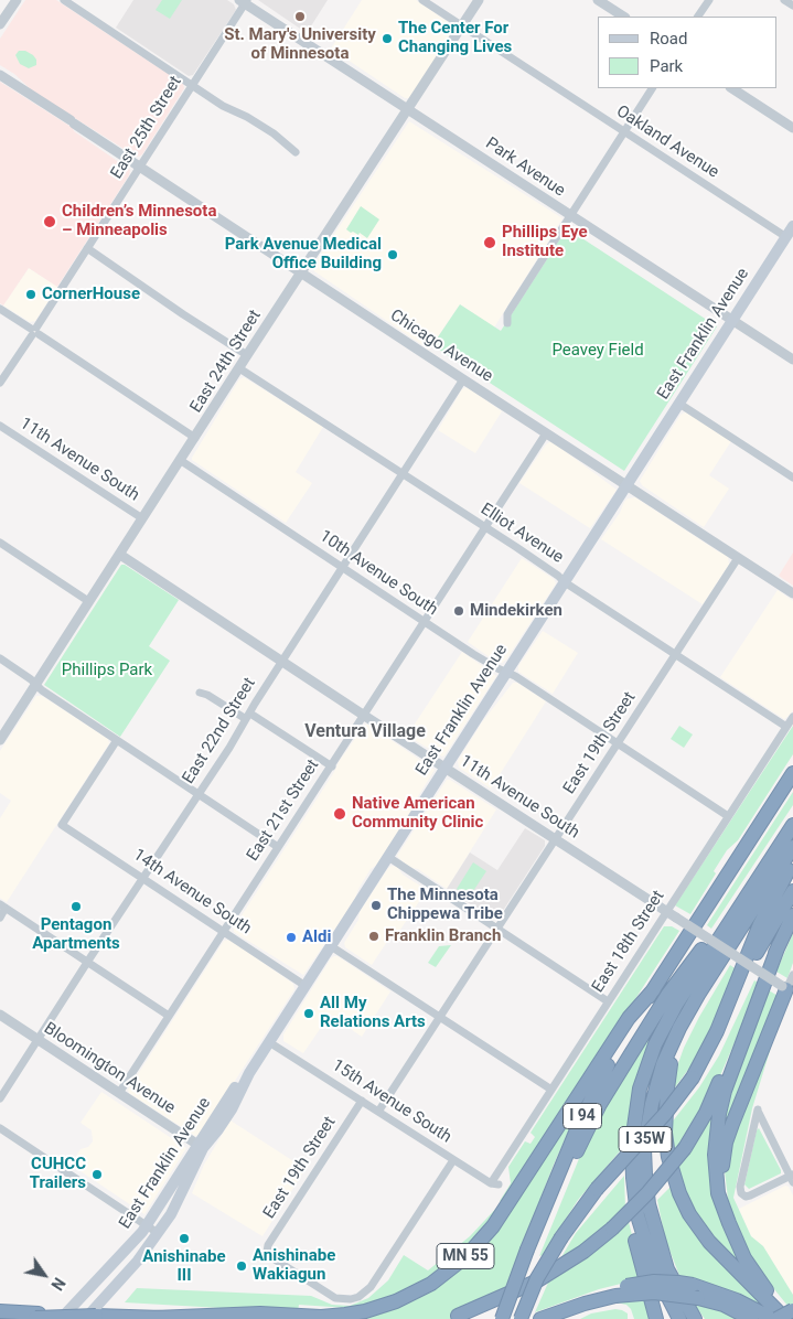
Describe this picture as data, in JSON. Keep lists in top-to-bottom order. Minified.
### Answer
{"streets":{"highway":["I 94","I 35W","MN 55"],"main road":["East Franklin Avenue"],"street":["East 25th Street","Oakland Avenue","Park Avenue","Chicago Avenue","East 24th Street","11th Avenue South","Elliot Avenue","10th Avenue South","East 22nd Street","East 19th Street","East 21st Street","14th Avenue South","East 18th Street","Bloomington Avenue","15th Avenue South"]},"crossings":[["East 25th Street","Park Avenue"],["East 25th Street","Chicago Avenue"],["Oakland Avenue","East Franklin Avenue"],["Oakland Avenue","East 24th Street"],["Park Avenue","East Franklin Avenue"],["Park Avenue","East 24th Street"],["East Franklin Avenue","Chicago Avenue"],["East Franklin Avenue","11th Avenue South"],["East Franklin Avenue","Elliot Avenue"],["East Franklin Avenue","10th Avenue South"],["East Franklin Avenue","14th Avenue South"],["East Franklin Avenue","Bloomington Avenue"],["East Franklin Avenue","15th Avenue South"],["East Franklin Avenue","MN 55"],["Chicago Avenue","East 24th Street"],["Chicago Avenue","East 22nd Street"],["Chicago Avenue","East 19th Street"],["Chicago Avenue","East 21st Street"],["East 24th Street","11th Avenue South"],["East 24th Street","Elliot Avenue"],["East 24th Street","10th Avenue South"],["11th Avenue South","East 22nd Street"],["11th Avenue South","East 19th Street"],["11th Avenue South","East 21st Street"],["11th Avenue South","East 18th Street"],["Elliot Avenue","East 22nd Street"],["Elliot Avenue","East 19th Street"],["Elliot Avenue","East 21st Street"],["Elliot Avenue","East 18th Street"],["10th Avenue South","East 22nd Street"],["10th Avenue South","East 19th Street"],["10th Avenue South","East 21st Street"],["10th Avenue South","East 18th Street"],["East 22nd Street","14th Avenue South"],["East 22nd Street","Bloomington Avenue"],["East 19th Street","15th Avenue South"],["East 21st Street","14th Avenue South"],["East 21st Street","Bloomington Avenue"],["East 18th Street","15th Avenue South"],["I 94","MN 55"]],"districts":["Ventura Village"],"parks":["Peavey Field","Phillips Park"],"places":["St. Mary's University of Minnesota","The Center For Changing Lives","Children’s Minnesota – Minneapolis","Phillips Eye Institute","Park Avenue Medical Office Building","CornerHouse","Mindekirken","Native American Community Clinic","The Minnesota Chippewa Tribe","Pentagon Apartments","Franklin Branch","Aldi","All My Relations Arts","CUHCC Trailers","Anishinabe III","Anishinabe Wakiagun"],"legend":["Road","Park"],"north":"bottom right"}
